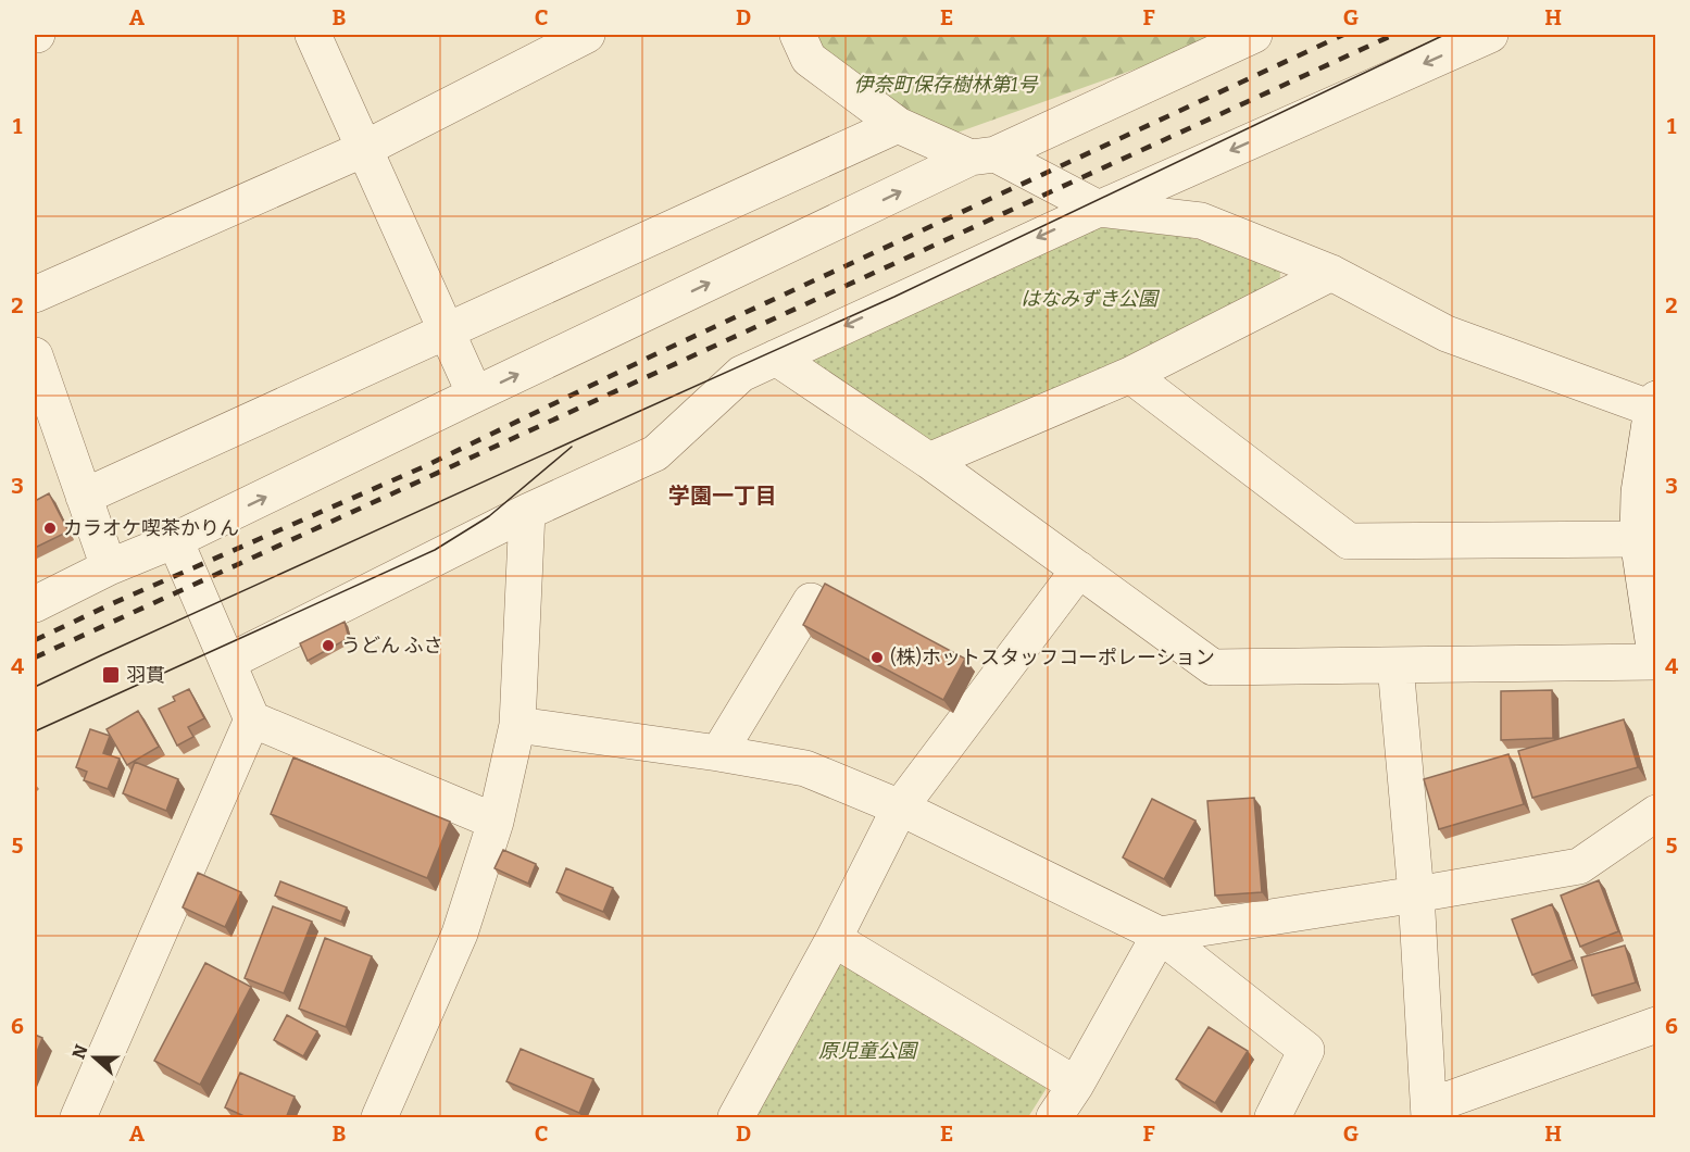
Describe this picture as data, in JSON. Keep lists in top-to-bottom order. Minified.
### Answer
{"districts":["学園一丁目"],"parks":["伊奈町保存樹林第1号","はなみずき公園","原児童公園"],"places":{"other":["カラオケ喫茶かりん","うどん ふさ","(株)ホットスタッフコーポレーション"],"transit":["羽貫"]},"north":"left","grid":{"columns":["A","B","C","D","E","F","G","H"],"rows":["1","2","3","4","5","6"]}}
